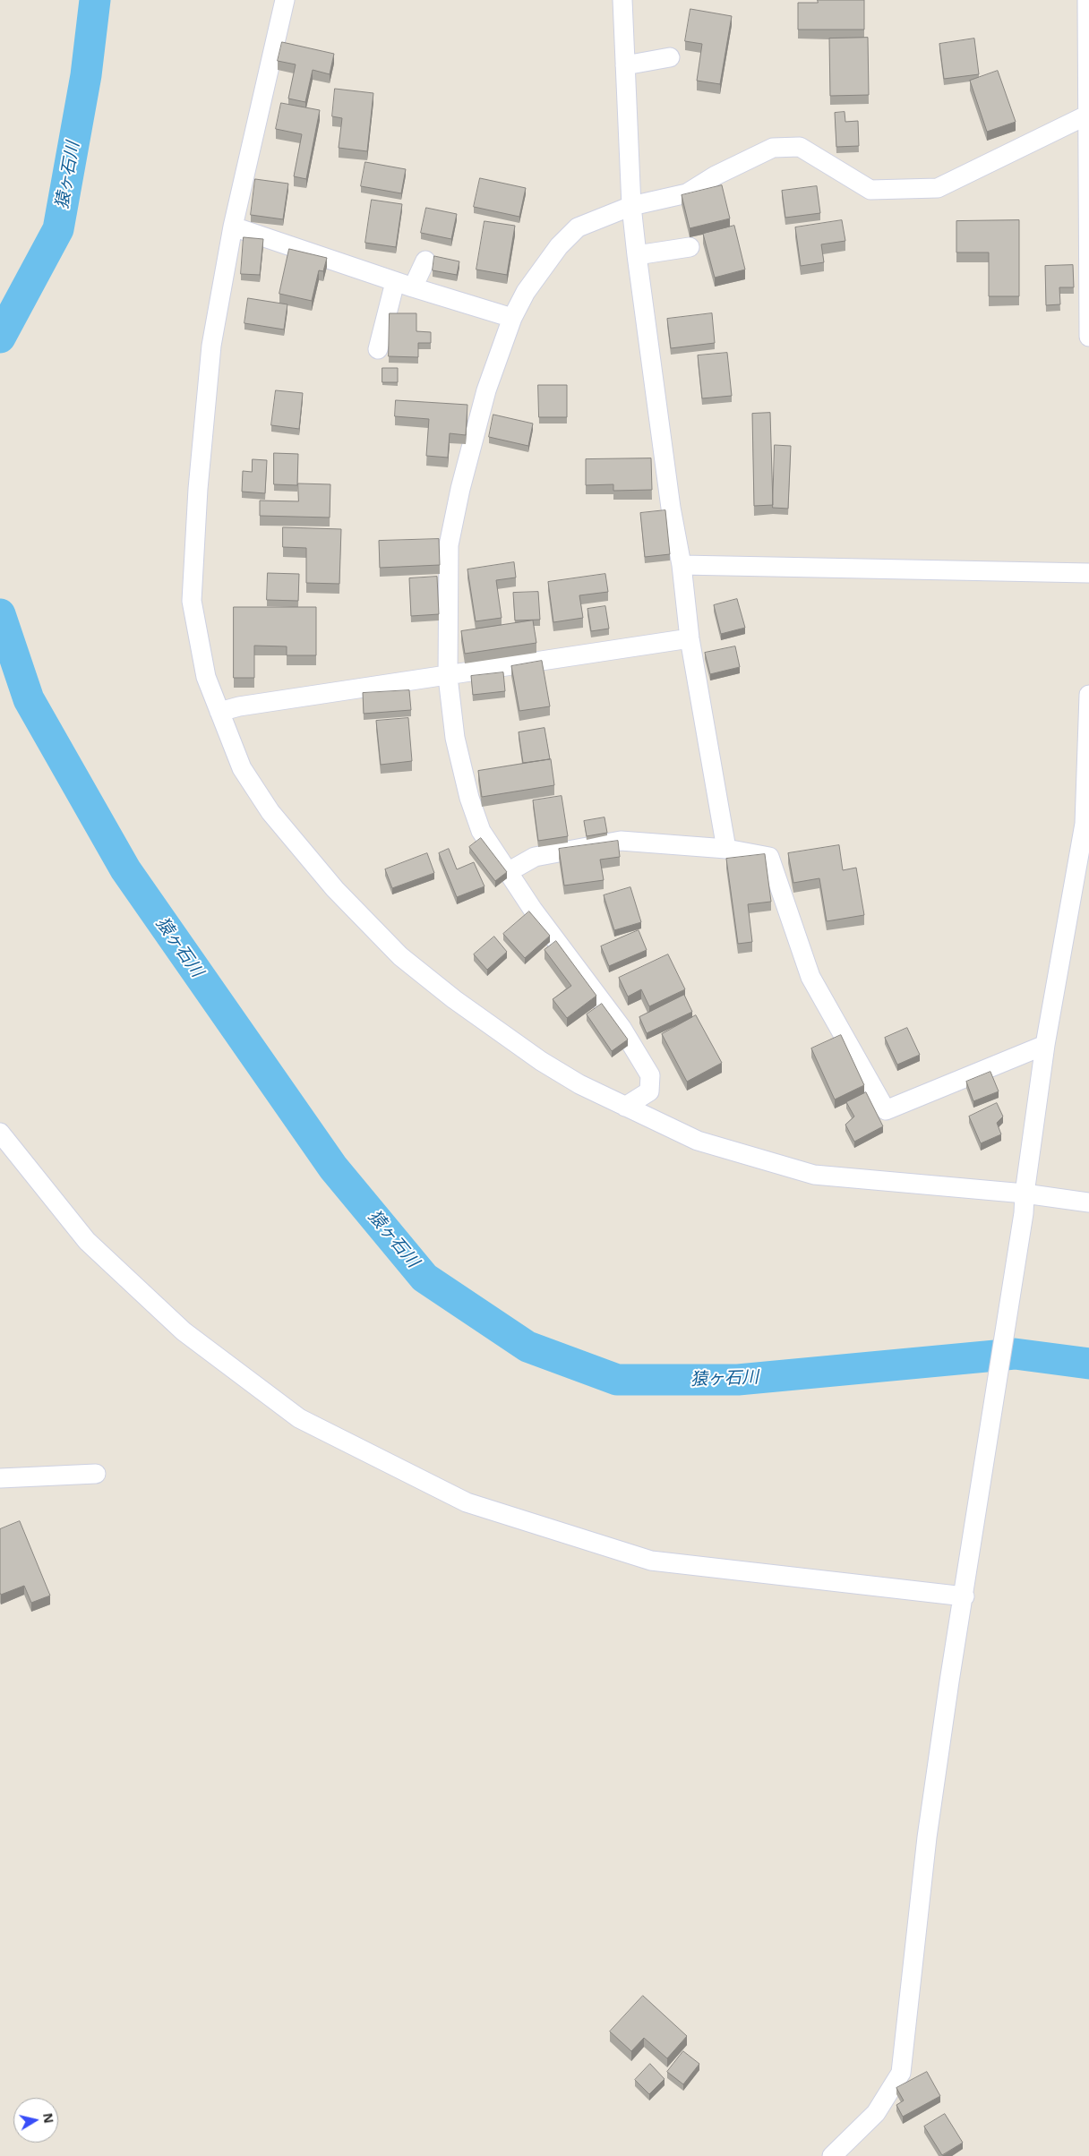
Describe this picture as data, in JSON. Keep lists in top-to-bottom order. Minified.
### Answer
{"water":["猿ヶ石川"],"north":"right"}
